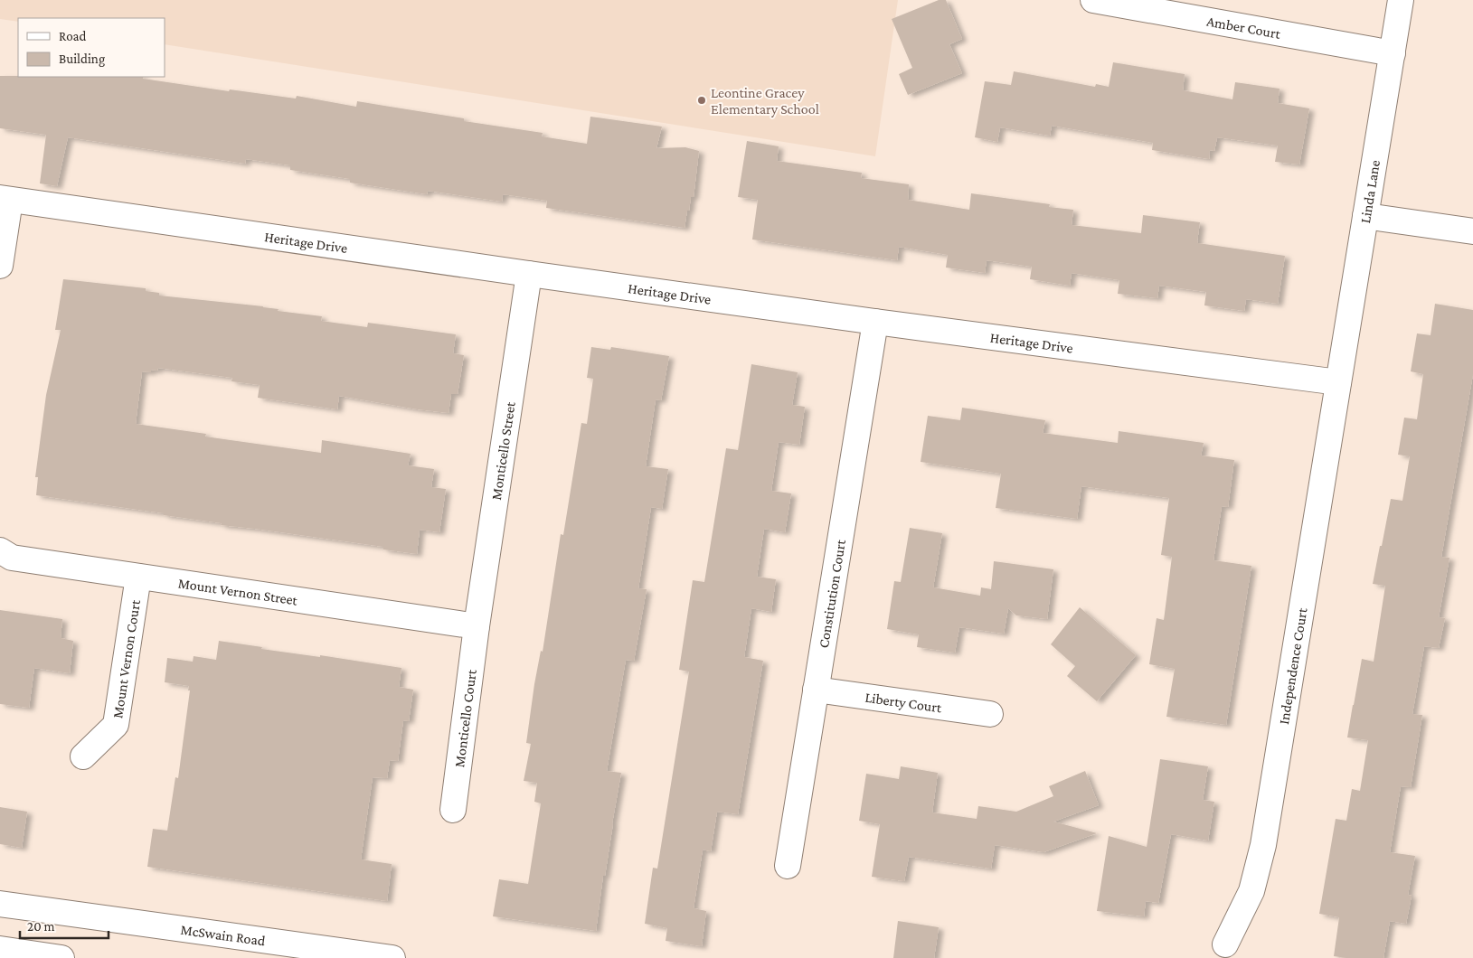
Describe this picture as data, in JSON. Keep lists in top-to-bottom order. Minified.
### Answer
{"streets":{"street":["Amber Court","Linda Lane","Heritage Drive","Monticello Street","Mount Vernon Street","Constitution Court","Mount Vernon Court","Independence Court","Liberty Court","Monticello Court","McSwain Road"]},"crossings":[["Amber Court","Linda Lane"],["Linda Lane","Heritage Drive"],["Linda Lane","Independence Court"],["Heritage Drive","Monticello Street"],["Heritage Drive","Constitution Court"],["Heritage Drive","Independence Court"],["Monticello Street","Mount Vernon Street"],["Monticello Street","Monticello Court"],["Mount Vernon Street","Mount Vernon Court"],["Mount Vernon Street","Monticello Court"],["Constitution Court","Liberty Court"]],"places":["Leontine Gracey Elementary School"],"legend":["Road","Building"],"scale_bar":"20 m"}
